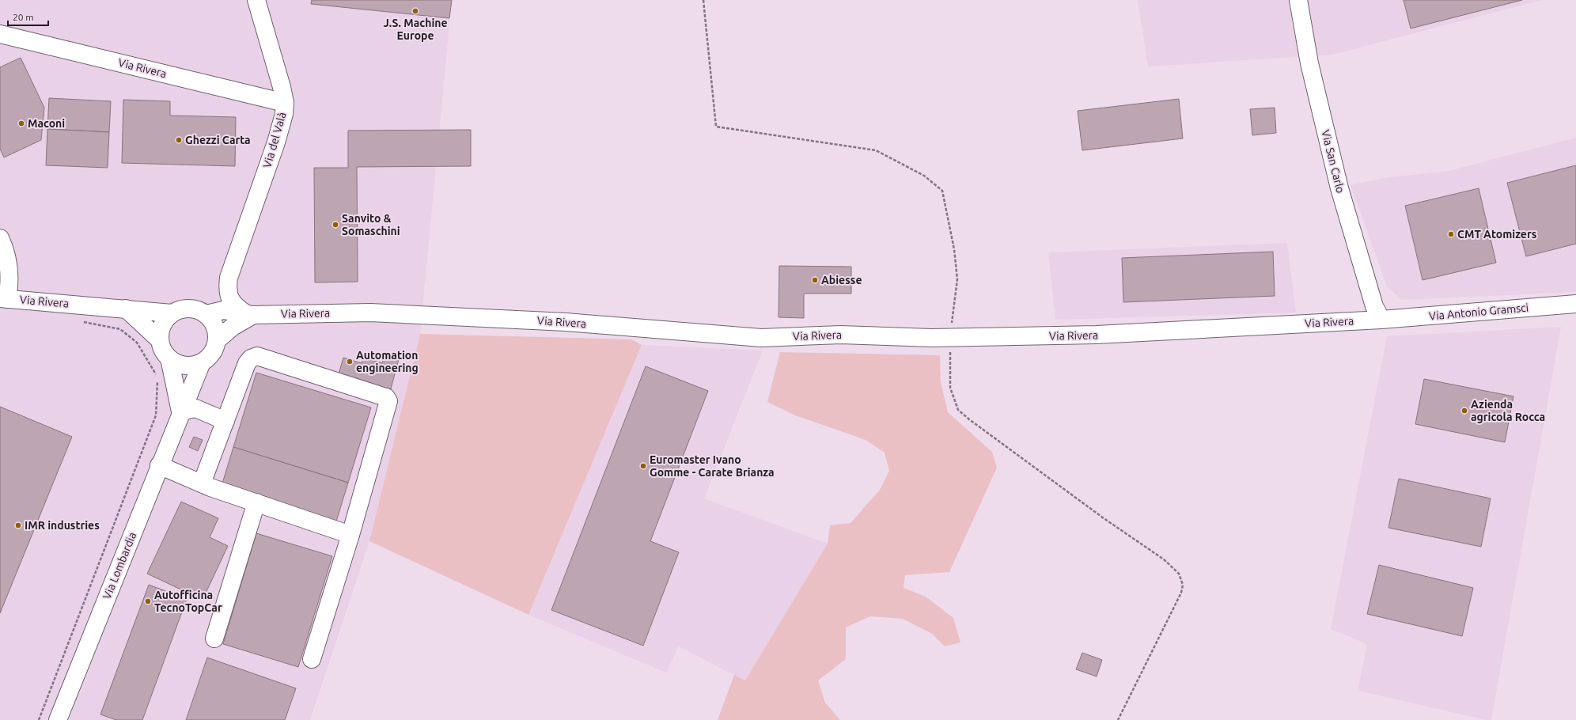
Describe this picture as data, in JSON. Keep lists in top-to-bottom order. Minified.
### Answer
{"streets":{"street":["Via Rivera","Via del Valà","Via San Carlo","Via Antonio Gramsci","Via Lombardia"]},"crossings":[["Via Rivera","Via del Valà"],["Via Rivera","Via San Carlo"],["Via Rivera","Via Antonio Gramsci"],["Via Rivera","Via Lombardia"],["Via del Valà","Via Lombardia"],["Via San Carlo","Via Antonio Gramsci"]],"places":["J.S. Machine Europe","Maconi","Ghezzi Carta","Sanvito & Somaschini","CMT Atomizers","Abiesse","Automation engineering","Azienda agricola Rocca","Euromaster Ivano Gomme - Carate Brianza","IMR industries","Autofficina TecnoTopCar"],"scale_bar":"20 m"}
